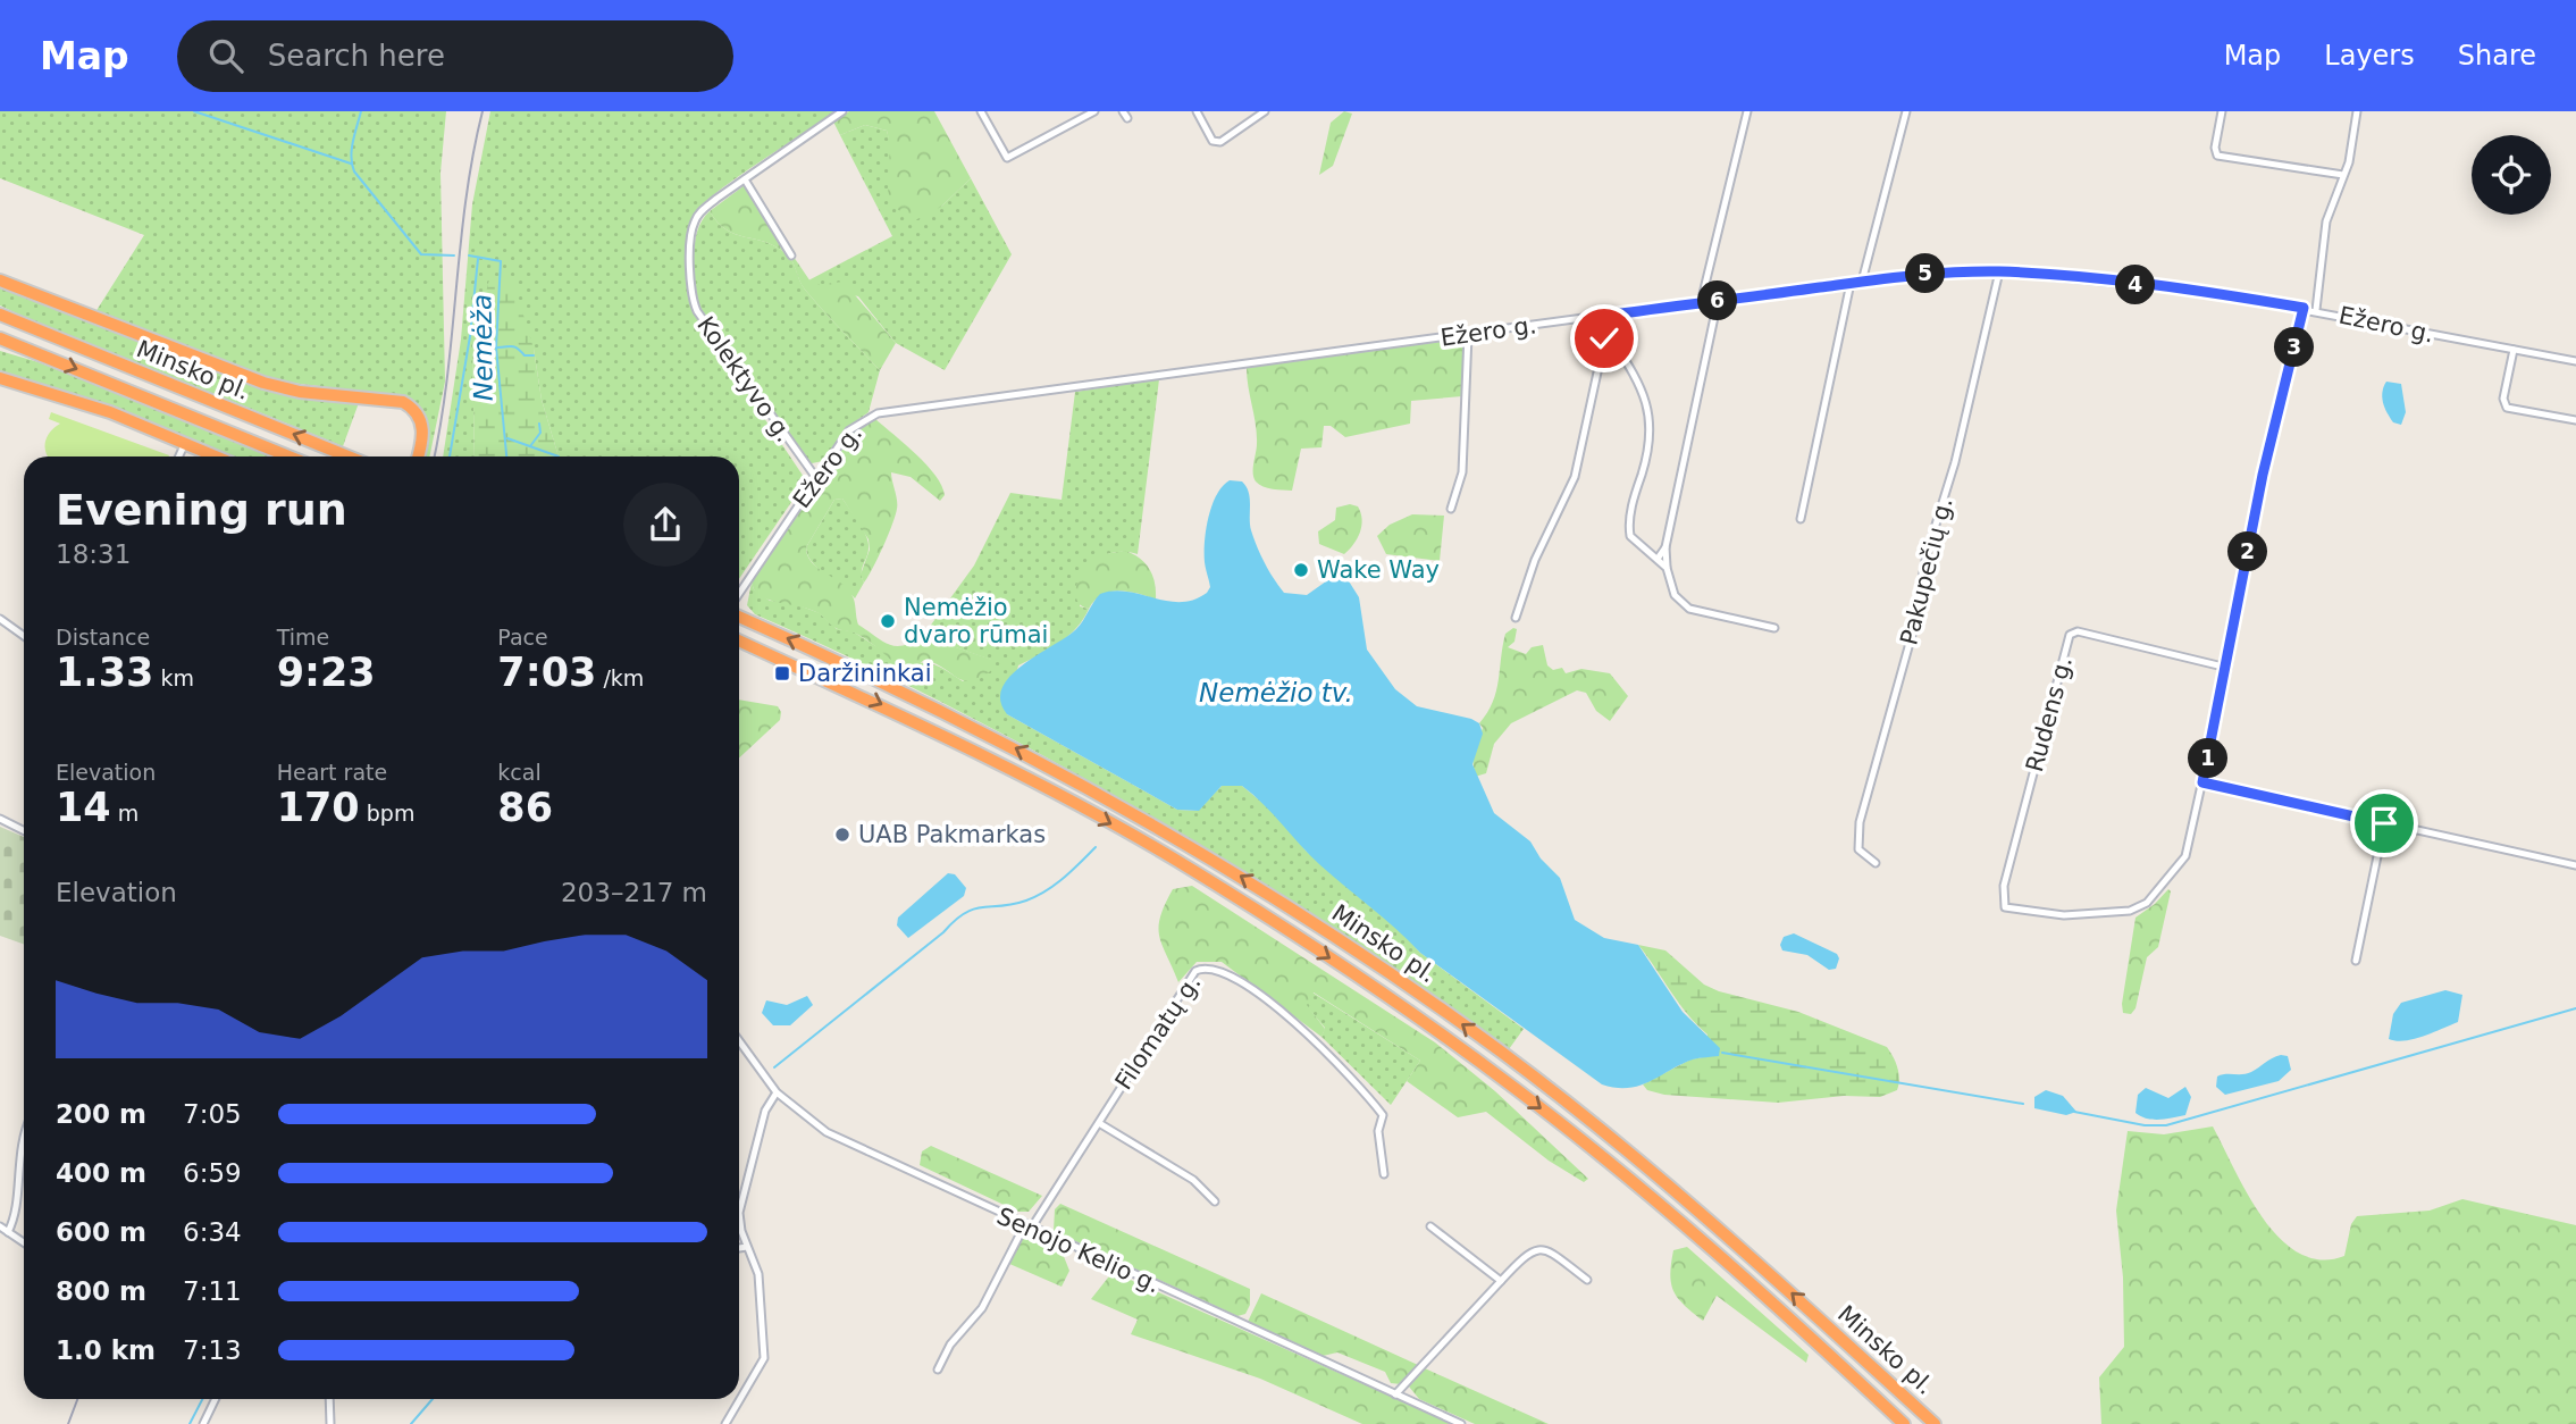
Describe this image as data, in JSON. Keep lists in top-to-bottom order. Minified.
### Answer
{"streets":{"highway":["Minsko pl."],"street":["Ežero g.","Kolektyvo g.","Pakupečių g.","Rudens g.","Filomatų g.","Senojo Kelio g."]},"crossings":[["Ežero g.","Kolektyvo g."],["Ežero g.","Pakupečių g."],["Filomatų g.","Senojo Kelio g."]],"water":["Nemėža","Nemėžio tv."],"places":{"other":["Wake Way","Nemėžio dvaro rūmai","UAB Pakmarkas"],"transit":["Daržininkai"]},"page":{"header":"Map","search":"Search here","nav":["Map","Layers","Share"],"pins":["5","4","6","3","2","1"],"heading":["Evening run","18:31"],"stats":[["Distance","1.33 km"],["Time","9:23"],["Pace","7:03 /km"],["Elevation","14 m"],["Heart rate","170 bpm"],["kcal","86"]],"chart":["Elevation","203–217 m"],"list":[{"name":"200 m","note":"7:05"},{"name":"400 m","note":"6:59"},{"name":"600 m","note":"6:34"},{"name":"800 m","note":"7:11"},{"name":"1.0 km","note":"7:13"}]}}
